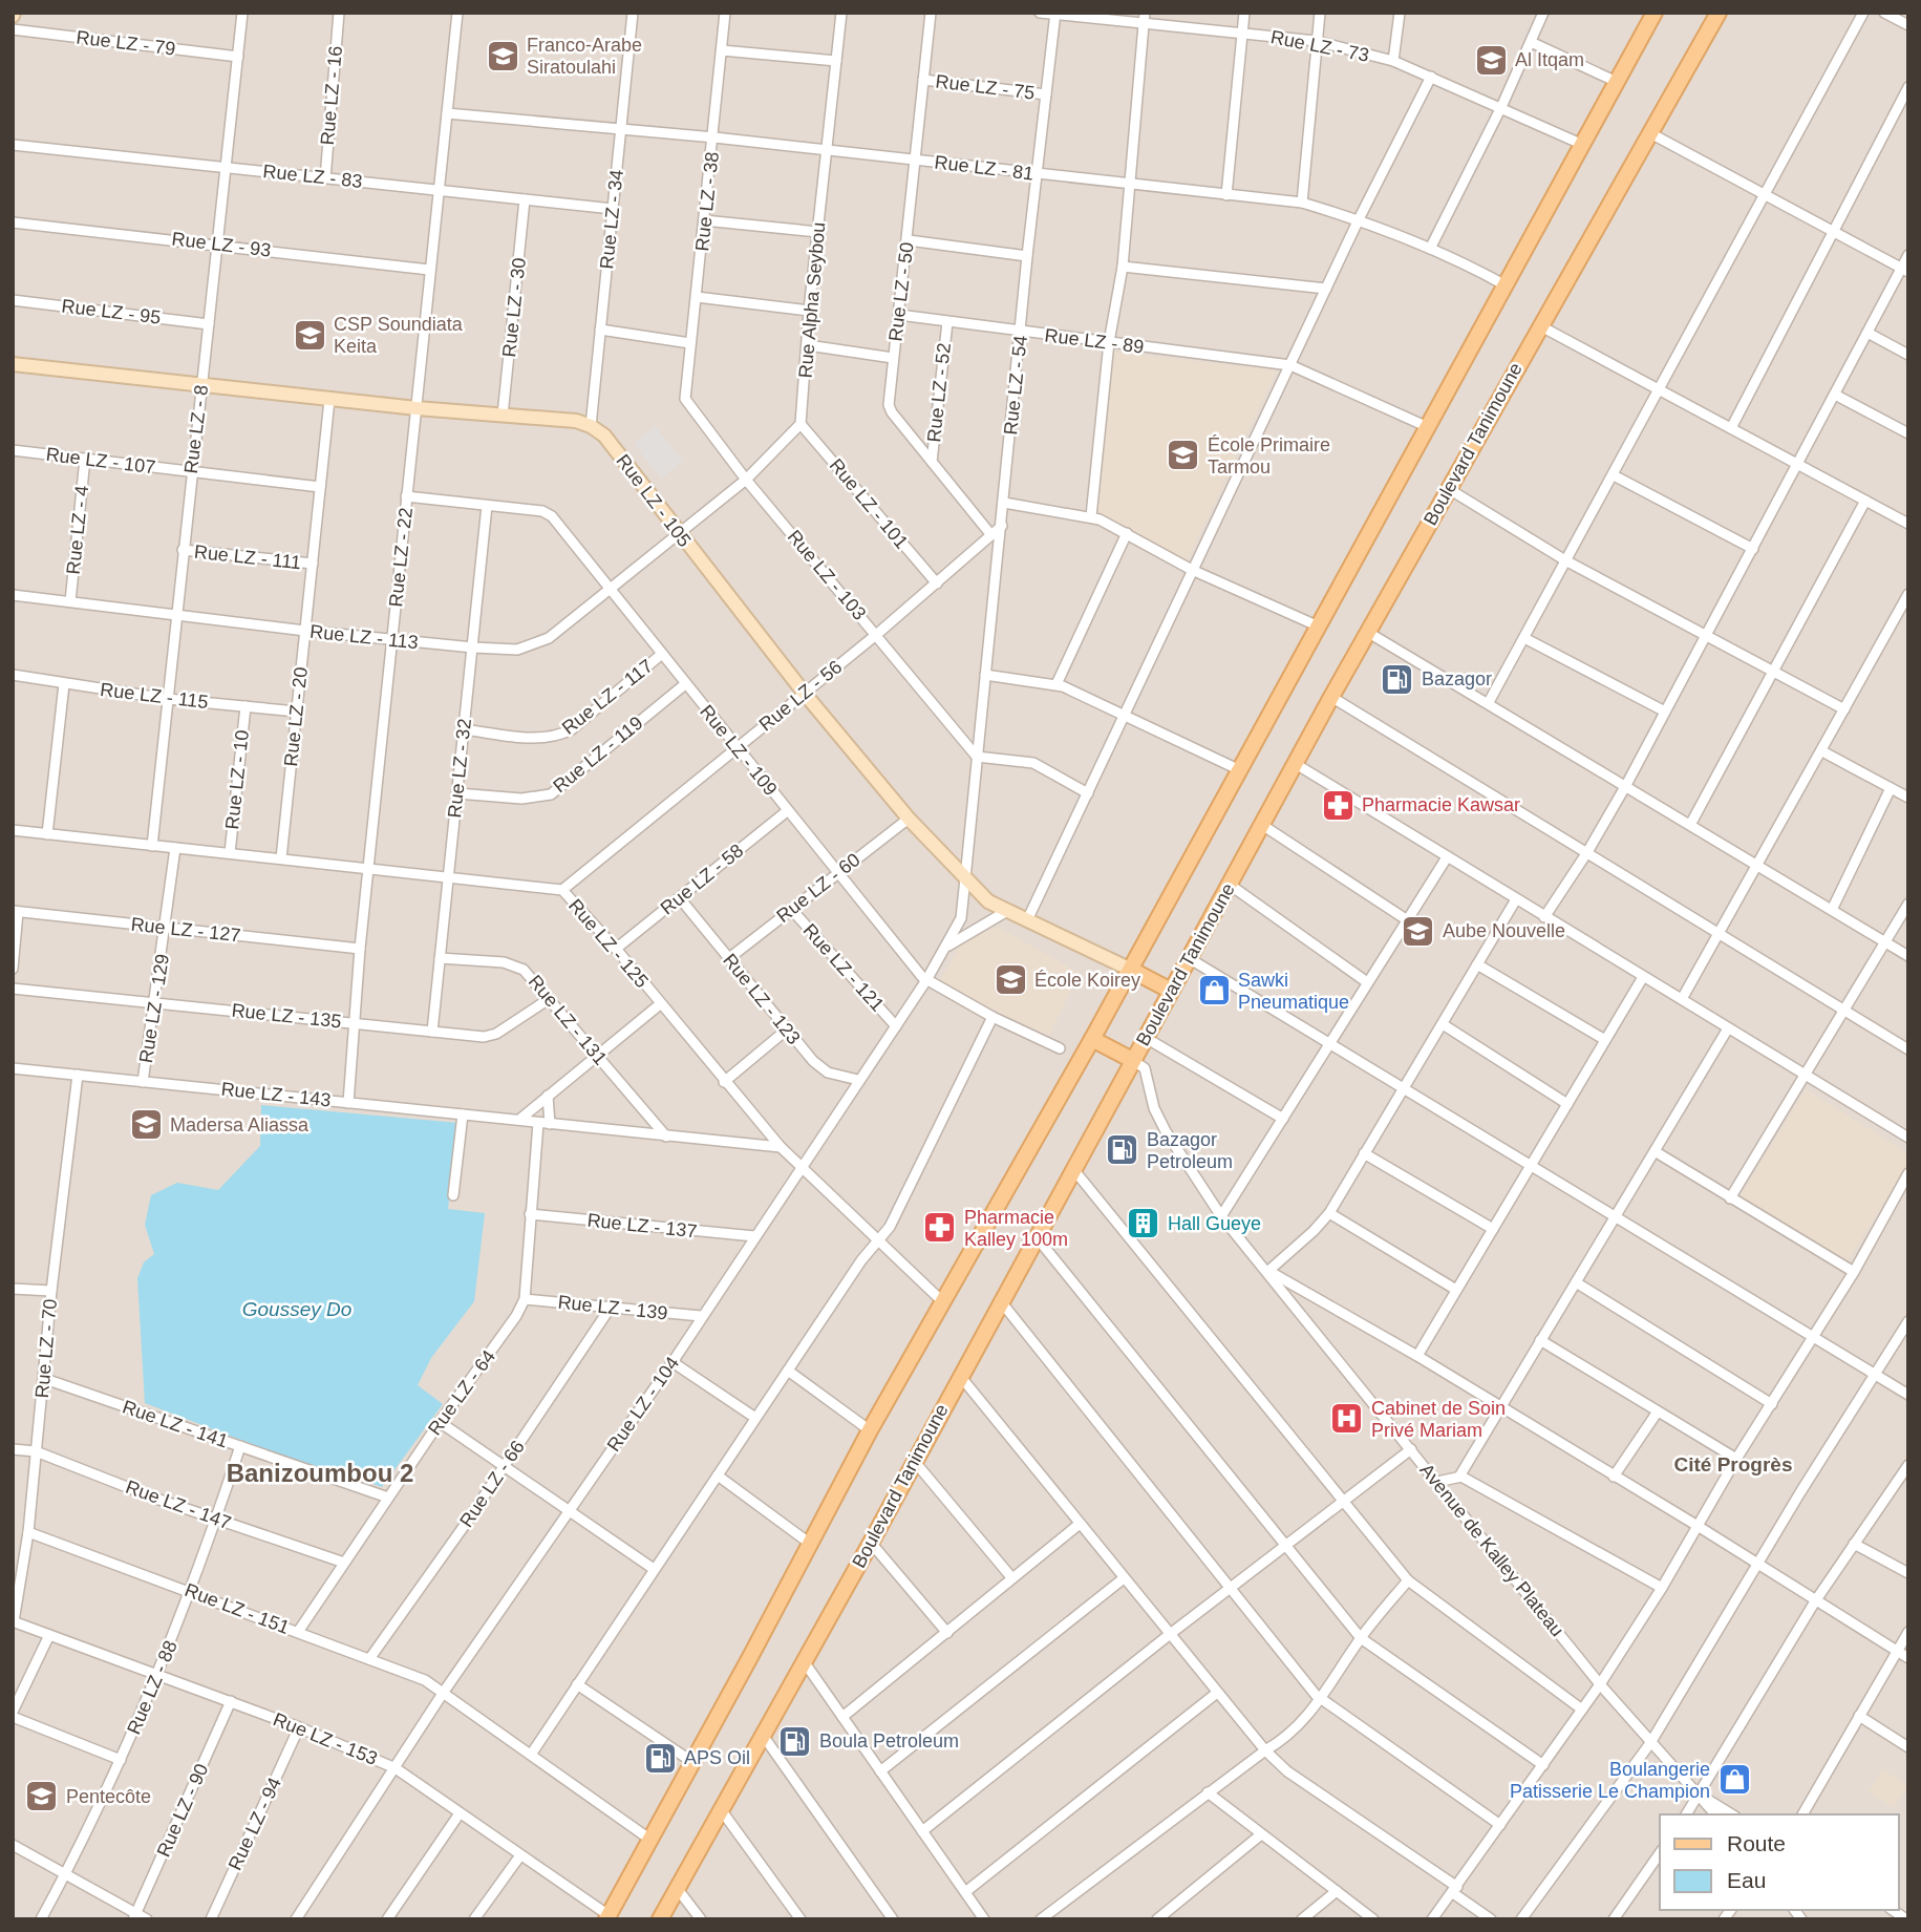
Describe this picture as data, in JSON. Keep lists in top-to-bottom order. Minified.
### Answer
{"streets":{"main road":["Boulevard Tanimoune","Rue LZ - 105"],"street":["Rue LZ - 79","Rue LZ - 73","Rue LZ - 75","Rue LZ - 16","Rue LZ - 81","Rue LZ - 83","Rue LZ - 38","Rue LZ - 34","Rue LZ - 93","Rue LZ - 50","Rue Alpha Seybou","Rue LZ - 30","Rue LZ - 95","Rue LZ - 89","Rue LZ - 54","Rue LZ - 52","Rue LZ - 8","Rue LZ - 107","Rue LZ - 101","Rue LZ - 4","Rue LZ - 111","Rue LZ - 22","Rue LZ - 103","Rue LZ - 113","Rue LZ - 115","Rue LZ - 56","Rue LZ - 117","Rue LZ - 20","Rue LZ - 109","Rue LZ - 119","Rue LZ - 32","Rue LZ - 10","Rue LZ - 58","Rue LZ - 60","Rue LZ - 127","Rue LZ - 125","Rue LZ - 121","Rue LZ - 123","Rue LZ - 129","Rue LZ - 135","Rue LZ - 131","Rue LZ - 143","Rue LZ - 137","Rue LZ - 139","Rue LZ - 70","Rue LZ - 64","Rue LZ - 104","Rue LZ - 141","Rue LZ - 66","Rue LZ - 147","Avenue de Kalley Plateau","Rue LZ - 151","Rue LZ - 88","Rue LZ - 153","Rue LZ - 90","Rue LZ - 94"]},"crossings":[["Rue LZ - 79","Rue LZ - 8"],["Rue LZ - 73","Rue LZ - 54"],["Rue LZ - 75","Rue LZ - 50"],["Rue LZ - 75","Rue LZ - 54"],["Rue LZ - 16","Rue LZ - 83"],["Rue LZ - 81","Rue LZ - 38"],["Rue LZ - 81","Rue LZ - 34"],["Rue LZ - 81","Rue LZ - 50"],["Rue LZ - 81","Rue Alpha Seybou"],["Rue LZ - 81","Rue LZ - 54"],["Rue LZ - 81","Rue LZ - 22"],["Rue LZ - 83","Rue LZ - 34"],["Rue LZ - 83","Rue LZ - 30"],["Rue LZ - 83","Rue LZ - 8"],["Rue LZ - 83","Rue LZ - 22"],["Rue LZ - 38","Rue LZ - 103"],["Rue LZ - 34","Rue LZ - 105"],["Rue LZ - 93","Rue LZ - 8"],["Rue LZ - 93","Rue LZ - 22"],["Rue LZ - 50","Rue LZ - 89"],["Rue LZ - 50","Rue LZ - 52"],["Rue LZ - 50","Rue LZ - 56"],["Rue Alpha Seybou","Rue LZ - 101"],["Rue LZ - 95","Rue LZ - 8"],["Rue LZ - 89","Rue LZ - 54"],["Rue LZ - 89","Rue LZ - 52"],["Rue LZ - 54","Rue LZ - 105"],["Rue LZ - 54","Rue LZ - 103"],["Rue LZ - 54","Rue LZ - 56"],["Rue LZ - 54","Rue LZ - 104"],["Rue LZ - 8","Rue LZ - 107"],["Rue LZ - 8","Rue LZ - 111"],["Rue LZ - 8","Rue LZ - 113"],["Rue LZ - 8","Rue LZ - 115"],["Rue LZ - 8","Rue LZ - 125"],["Boulevard Tanimoune","Avenue de Kalley Plateau"],["Rue LZ - 107","Rue LZ - 4"],["Rue LZ - 107","Rue LZ - 20"],["Rue LZ - 105","Rue LZ - 113"],["Rue LZ - 105","Rue LZ - 56"],["Rue LZ - 105","Rue LZ - 60"],["Rue LZ - 105","Rue LZ - 104"],["Rue LZ - 101","Rue LZ - 56"],["Rue LZ - 4","Rue LZ - 113"],["Rue LZ - 111","Rue LZ - 20"],["Rue LZ - 22","Rue LZ - 113"],["Rue LZ - 22","Rue LZ - 109"],["Rue LZ - 22","Rue LZ - 127"],["Rue LZ - 22","Rue LZ - 125"],["Rue LZ - 22","Rue LZ - 135"],["Rue LZ - 22","Rue LZ - 143"],["Rue LZ - 103","Rue LZ - 56"],["Rue LZ - 113","Rue LZ - 20"],["Rue LZ - 113","Rue LZ - 109"],["Rue LZ - 113","Rue LZ - 32"],["Rue LZ - 115","Rue LZ - 20"],["Rue LZ - 115","Rue LZ - 10"],["Rue LZ - 56","Rue LZ - 109"],["Rue LZ - 56","Rue LZ - 125"],["Rue LZ - 117","Rue LZ - 109"],["Rue LZ - 117","Rue LZ - 32"],["Rue LZ - 20","Rue LZ - 125"],["Rue LZ - 109","Rue LZ - 119"],["Rue LZ - 109","Rue LZ - 32"],["Rue LZ - 109","Rue LZ - 58"],["Rue LZ - 109","Rue LZ - 60"],["Rue LZ - 109","Rue LZ - 104"],["Rue LZ - 119","Rue LZ - 32"],["Rue LZ - 32","Rue LZ - 125"],["Rue LZ - 32","Rue LZ - 135"],["Rue LZ - 32","Rue LZ - 131"],["Rue LZ - 10","Rue LZ - 125"],["Rue LZ - 58","Rue LZ - 125"],["Rue LZ - 58","Rue LZ - 123"],["Rue LZ - 60","Rue LZ - 121"],["Rue LZ - 60","Rue LZ - 123"],["Rue LZ - 127","Rue LZ - 129"],["Rue LZ - 125","Rue LZ - 129"],["Rue LZ - 125","Rue LZ - 104"],["Rue LZ - 121","Rue LZ - 104"],["Rue LZ - 123","Rue LZ - 104"],["Rue LZ - 129","Rue LZ - 135"],["Rue LZ - 129","Rue LZ - 143"],["Rue LZ - 135","Rue LZ - 131"],["Rue LZ - 143","Rue LZ - 70"],["Rue LZ - 143","Rue LZ - 64"],["Rue LZ - 137","Rue LZ - 64"],["Rue LZ - 137","Rue LZ - 104"],["Rue LZ - 139","Rue LZ - 64"],["Rue LZ - 139","Rue LZ - 104"],["Rue LZ - 139","Rue LZ - 66"],["Rue LZ - 70","Rue LZ - 141"],["Rue LZ - 70","Rue LZ - 147"],["Rue LZ - 70","Rue LZ - 151"],["Rue LZ - 70","Rue LZ - 153"],["Rue LZ - 64","Rue LZ - 141"],["Rue LZ - 64","Rue LZ - 147"],["Rue LZ - 64","Rue LZ - 151"],["Rue LZ - 104","Rue LZ - 151"],["Rue LZ - 104","Rue LZ - 153"],["Rue LZ - 141","Rue LZ - 88"],["Rue LZ - 66","Rue LZ - 151"],["Rue LZ - 147","Rue LZ - 88"],["Rue LZ - 151","Rue LZ - 88"],["Rue LZ - 88","Rue LZ - 153"],["Rue LZ - 153","Rue LZ - 90"],["Rue LZ - 153","Rue LZ - 94"]],"districts":["Cité Progrès","Banizoumbou 2"],"water":["Goussey Do"],"places":{"school or university":["Franco-Arabe Siratoulahi","Al Itqam","CSP Soundiata Keita","École Primaire Tarmou","Aube Nouvelle","École Koirey","Madersa Aliassa","Pentecôte"],"fuel station":["Bazagor","Bazagor Petroleum","Boula Petroleum","APS Oil"],"pharmacy":["Pharmacie Kawsar","Pharmacie Kalley 100m"],"shop":["Sawki Pneumatique","Boulangerie Patisserie Le Champion"],"building":["Hall Gueye"],"hospital":["Cabinet de Soin Privé Mariam"]},"legend":["Route","Eau"]}
